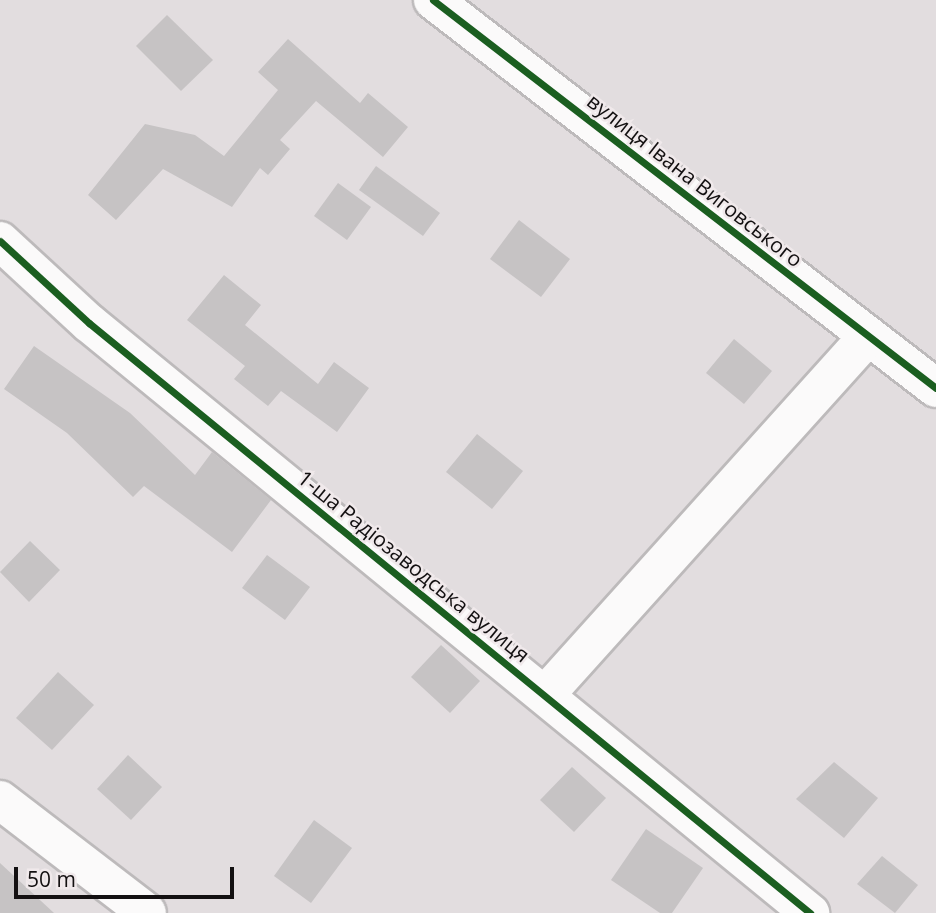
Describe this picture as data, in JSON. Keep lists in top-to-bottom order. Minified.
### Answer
{"streets":{"street":["вулиця Івана Виговського","1-ша Радіозаводська вулиця"]},"scale_bar":"50 m"}
